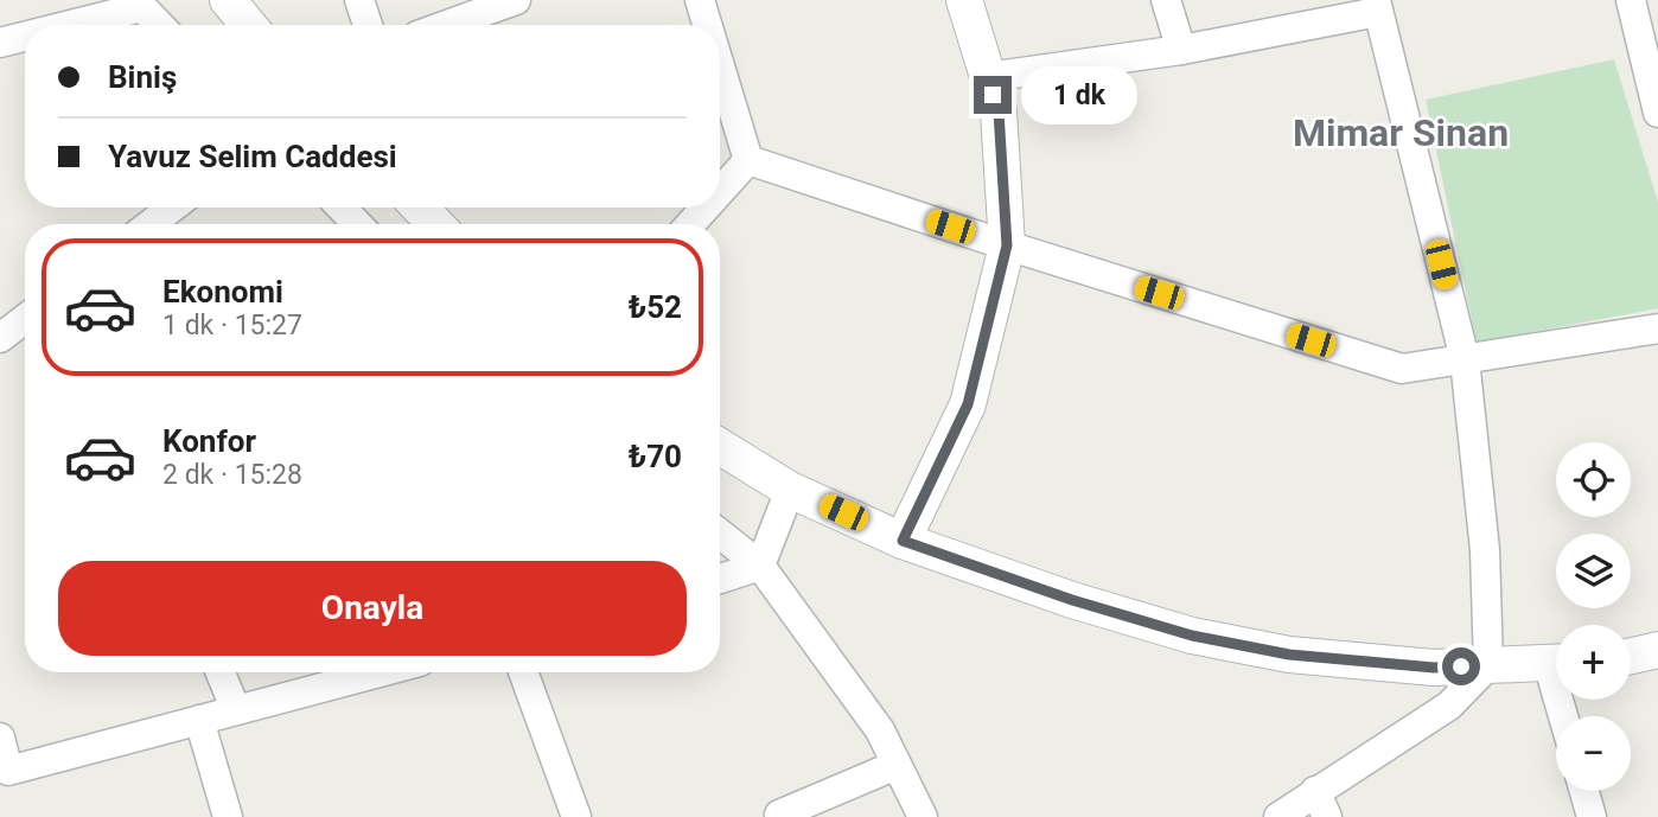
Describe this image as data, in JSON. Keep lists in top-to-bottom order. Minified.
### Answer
{"districts":["Mimar Sinan"],"page":{"banner":["Biniş","Yavuz Selim Caddesi"],"bubble":"1 dk","list":[{"name":"Ekonomi","note":"1 dk · 15:27","value":"₺52"},{"name":"Konfor","note":"2 dk · 15:28","value":"₺70"}],"map_buttons":["+","−"],"buttons":"Onayla"}}
